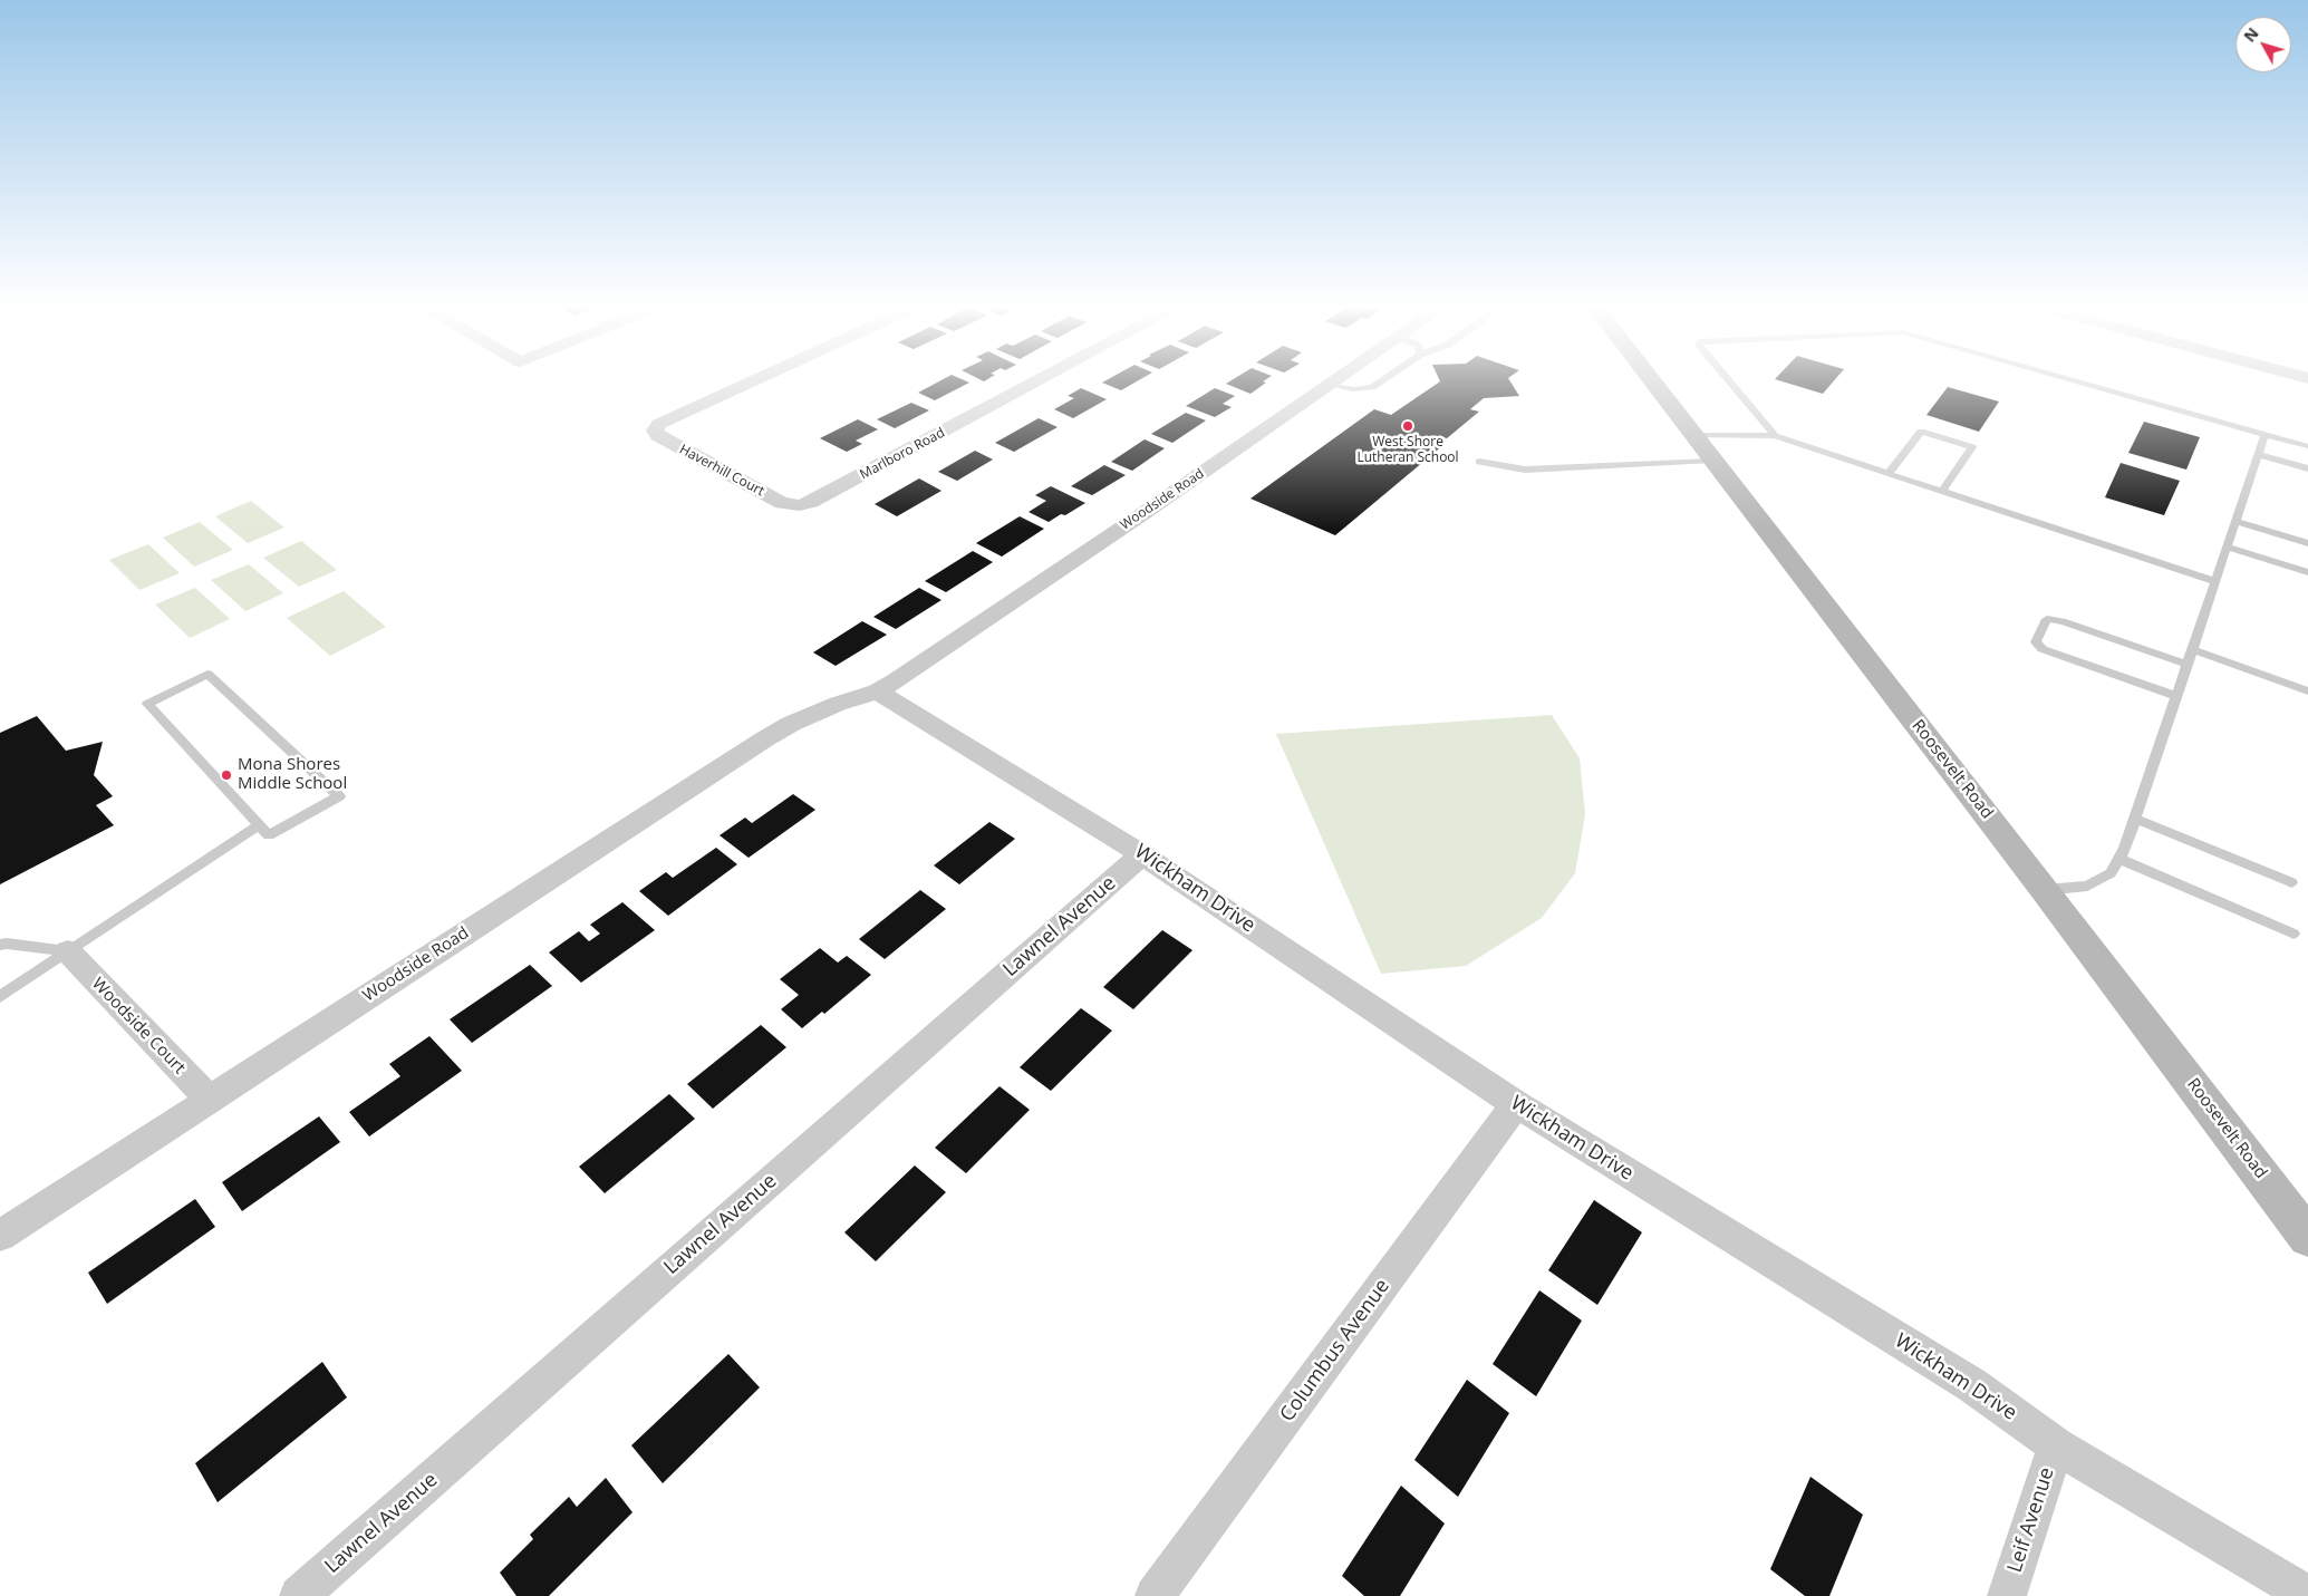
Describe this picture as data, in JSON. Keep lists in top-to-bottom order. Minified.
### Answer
{"streets":{"street":["Marlboro Road","Haverhill Court","Woodside Road","Roosevelt Road","Wickham Drive","Lawnel Avenue","Woodside Court","Columbus Avenue","Leif Avenue"]},"crossings":[["Marlboro Road","Haverhill Court"],["Woodside Road","Wickham Drive"],["Woodside Road","Woodside Court"],["Wickham Drive","Lawnel Avenue"],["Wickham Drive","Columbus Avenue"],["Wickham Drive","Leif Avenue"]],"places":["West Shore Lutheran School","Mona Shores Middle School"],"north":"top left"}
